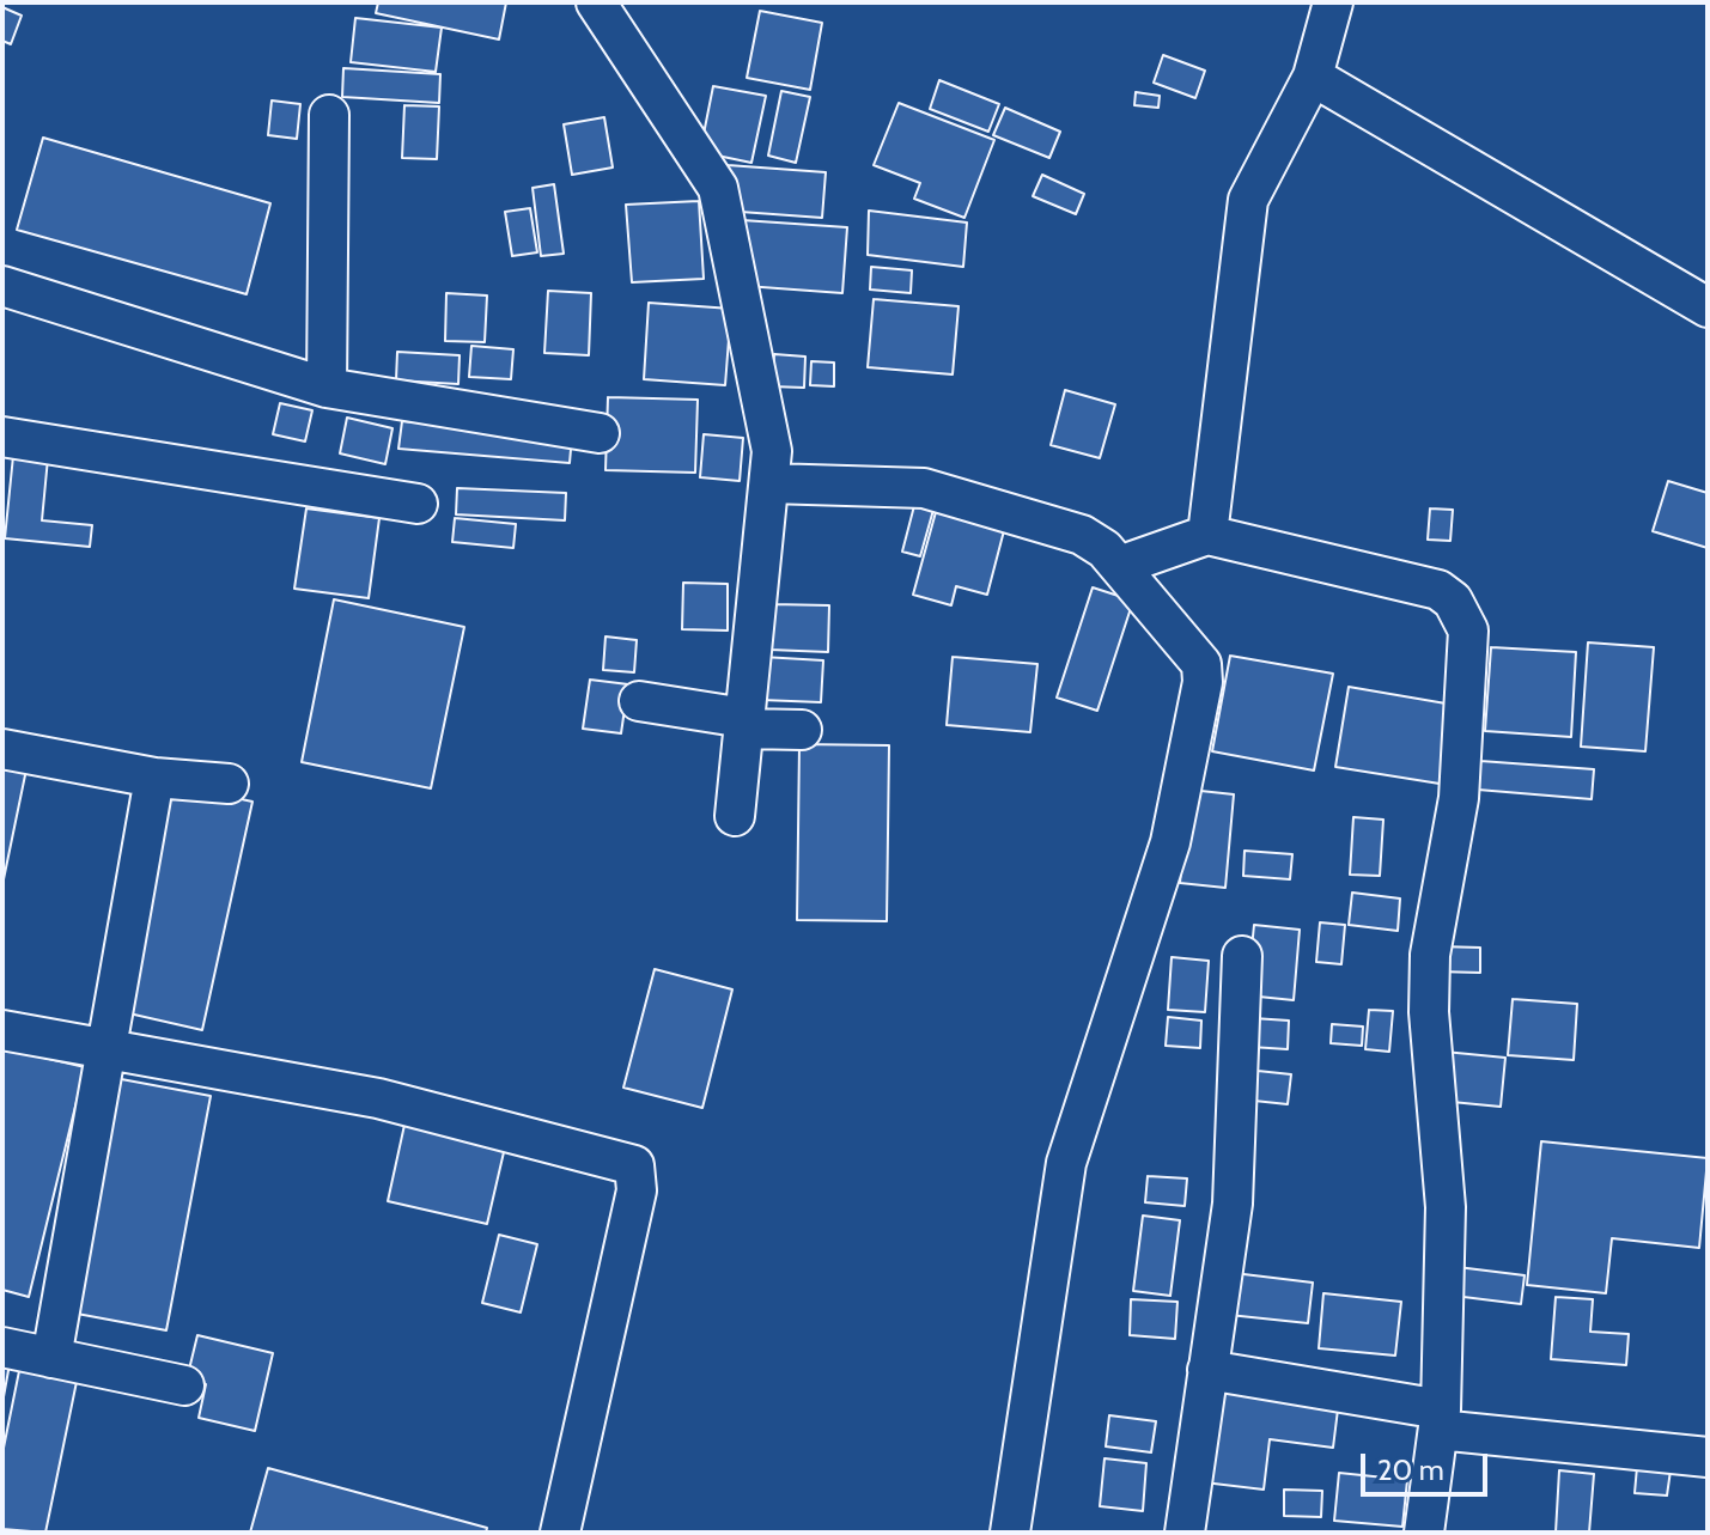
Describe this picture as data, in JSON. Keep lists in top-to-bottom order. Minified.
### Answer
{"scale_bar":"20 m"}
